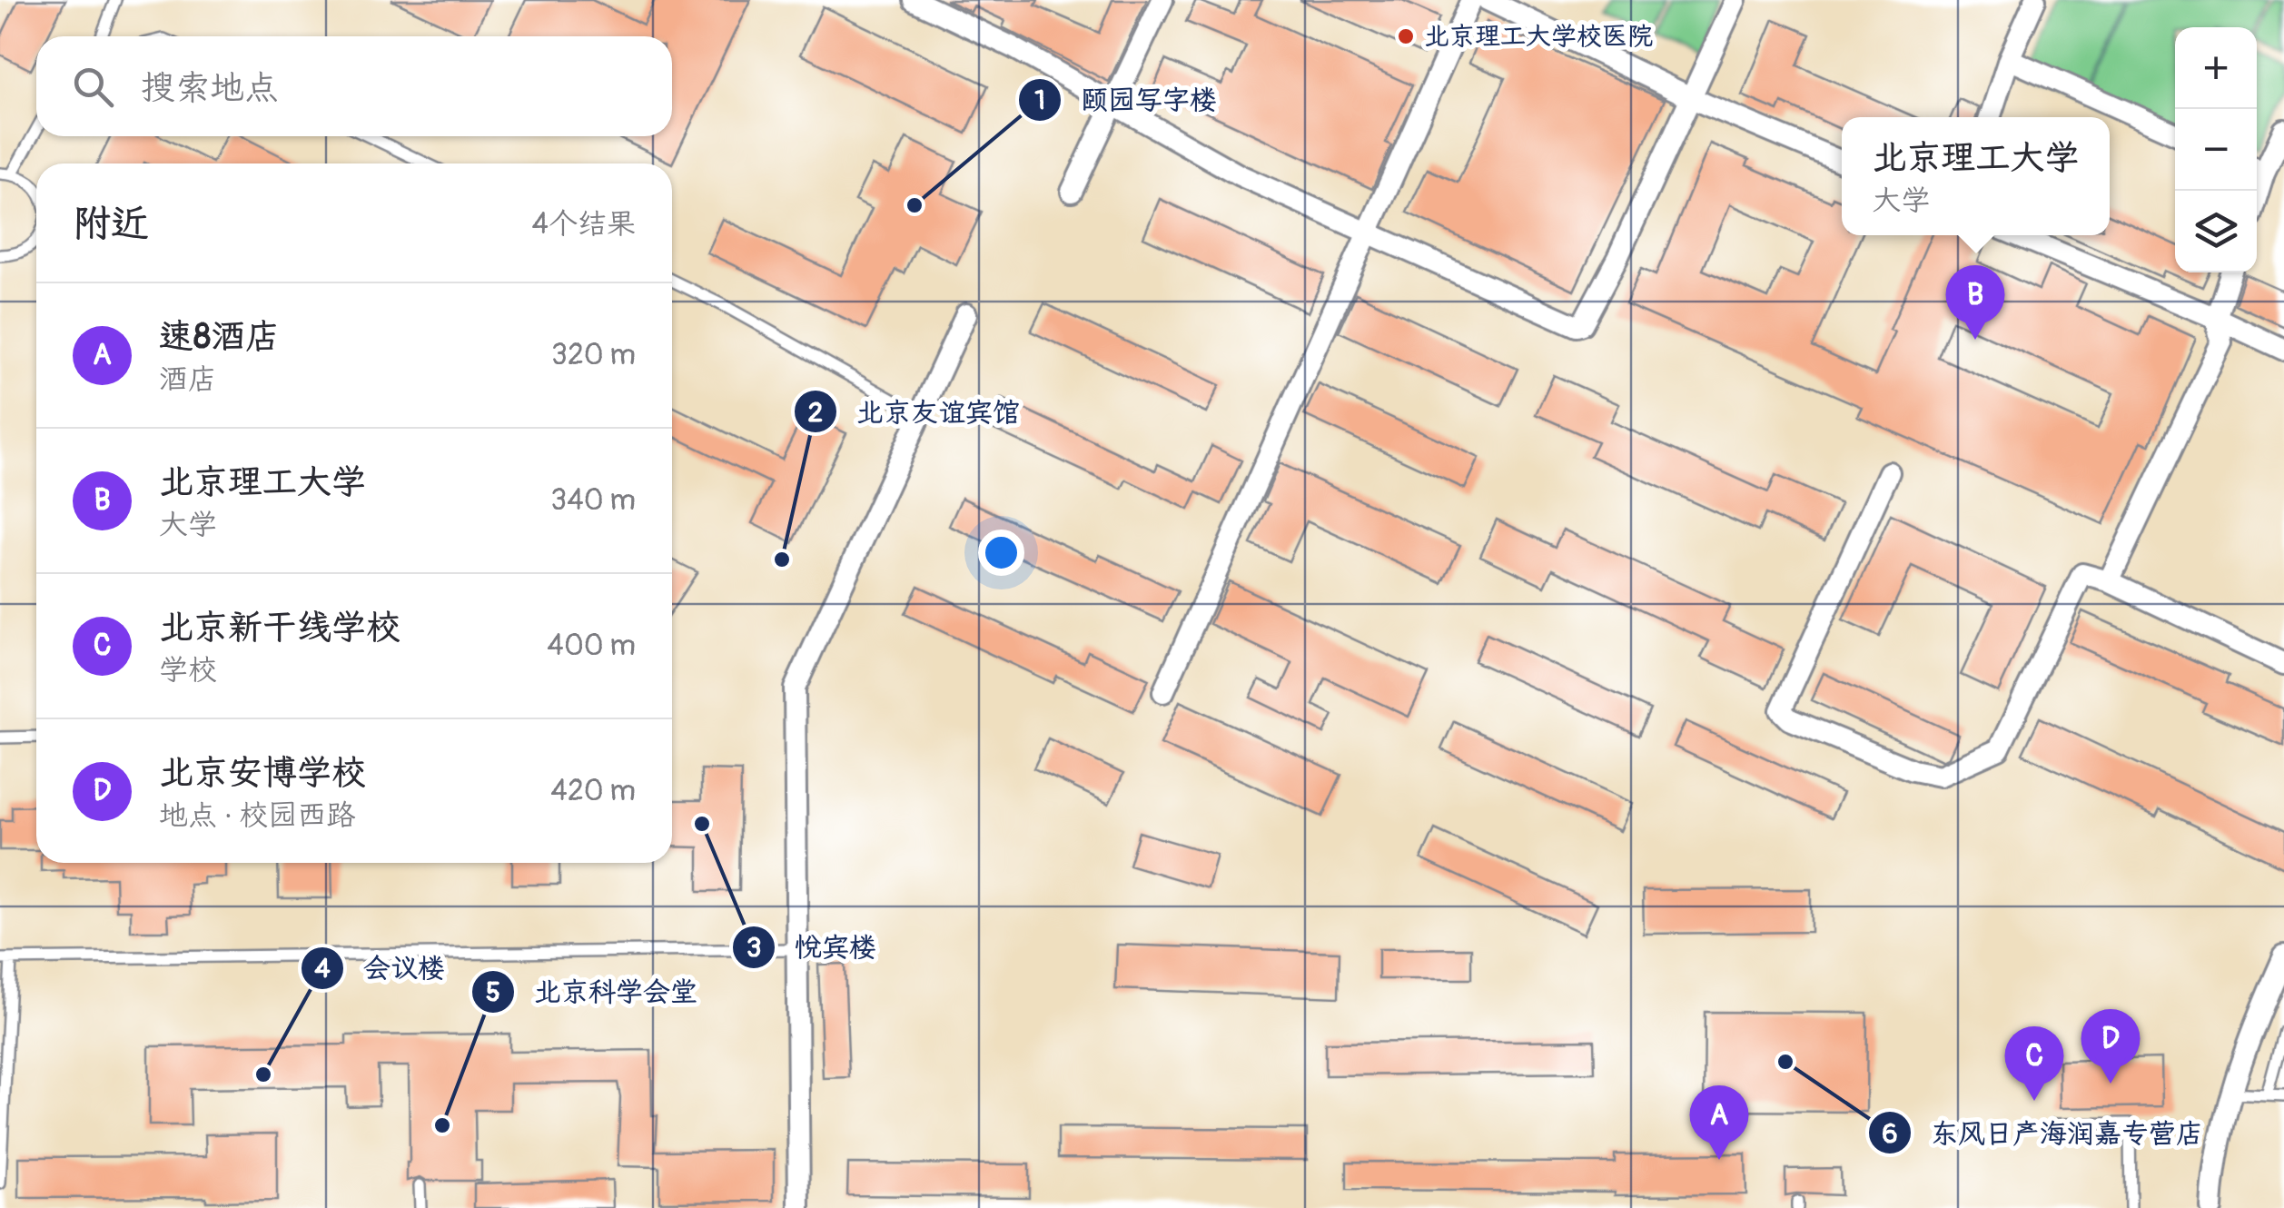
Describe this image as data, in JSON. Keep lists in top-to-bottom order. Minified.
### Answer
{"places":["北京理工大学校医院","颐园写字楼","北京友谊宾馆","悅宾楼","东风日产海润嘉专营店","会议楼","北京科学会堂"],"page":{"map_buttons":["+","−"],"search":"搜索地点","popup":["北京理工大学","大学"],"heading":["附近","4个结果"],"pins":["B","D","C","A"],"list":[{"mark":"A","name":"速8酒店","note":"酒店","value":"320 m"},{"mark":"B","name":"北京理工大学","note":"大学","value":"340 m"},{"mark":"C","name":"北京新干线学校","note":"学校","value":"400 m"},{"mark":"D","name":"北京安博学校","note":"地点 · 校园西路","value":"420 m"}]}}
